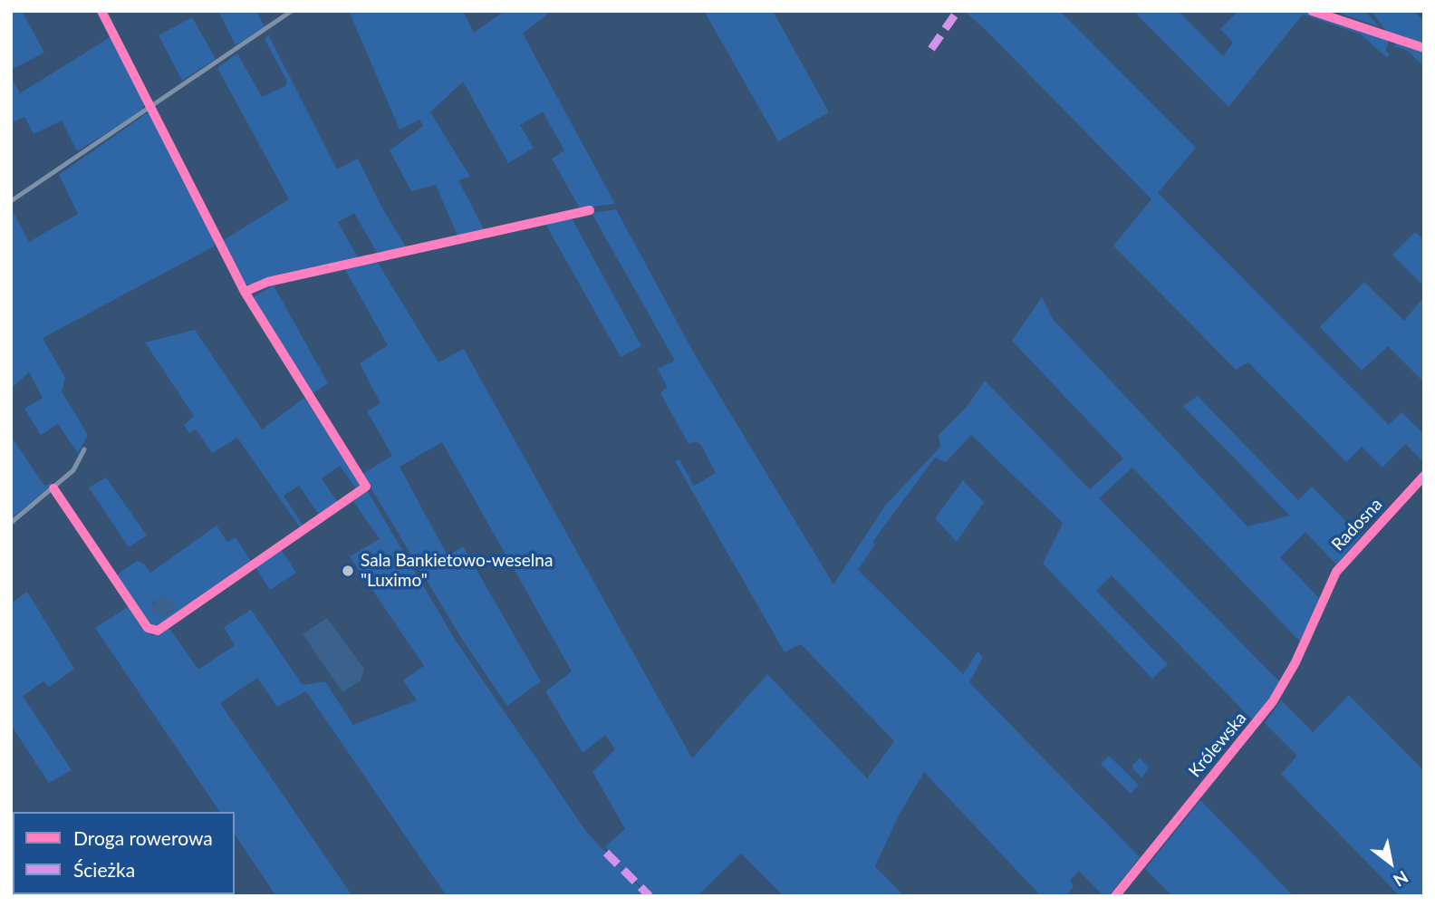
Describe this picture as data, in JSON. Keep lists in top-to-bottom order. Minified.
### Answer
{"streets":{"street":["Radosna","Królewska"]},"crossings":[["Radosna","Królewska"]],"places":["Sala Bankietowo-weselna \"Luximo\""],"legend":["Droga rowerowa","Ścieżka"],"north":"bottom right"}
